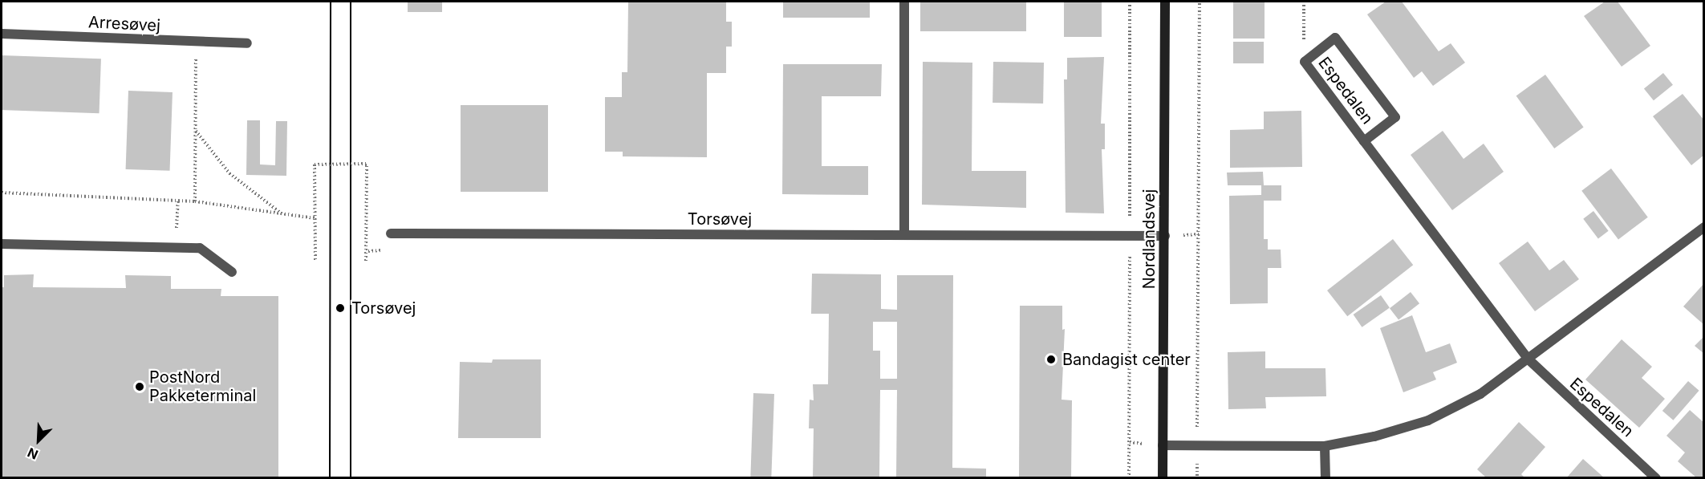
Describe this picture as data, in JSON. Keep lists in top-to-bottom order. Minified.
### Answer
{"streets":{"street":["Arresøvej","Espedalen","Torsøvej","Nordlandsvej"]},"crossings":[["Torsøvej","Nordlandsvej"]],"places":["Torsøvej","Bandagist center","PostNord Pakketerminal"],"north":"bottom left"}
